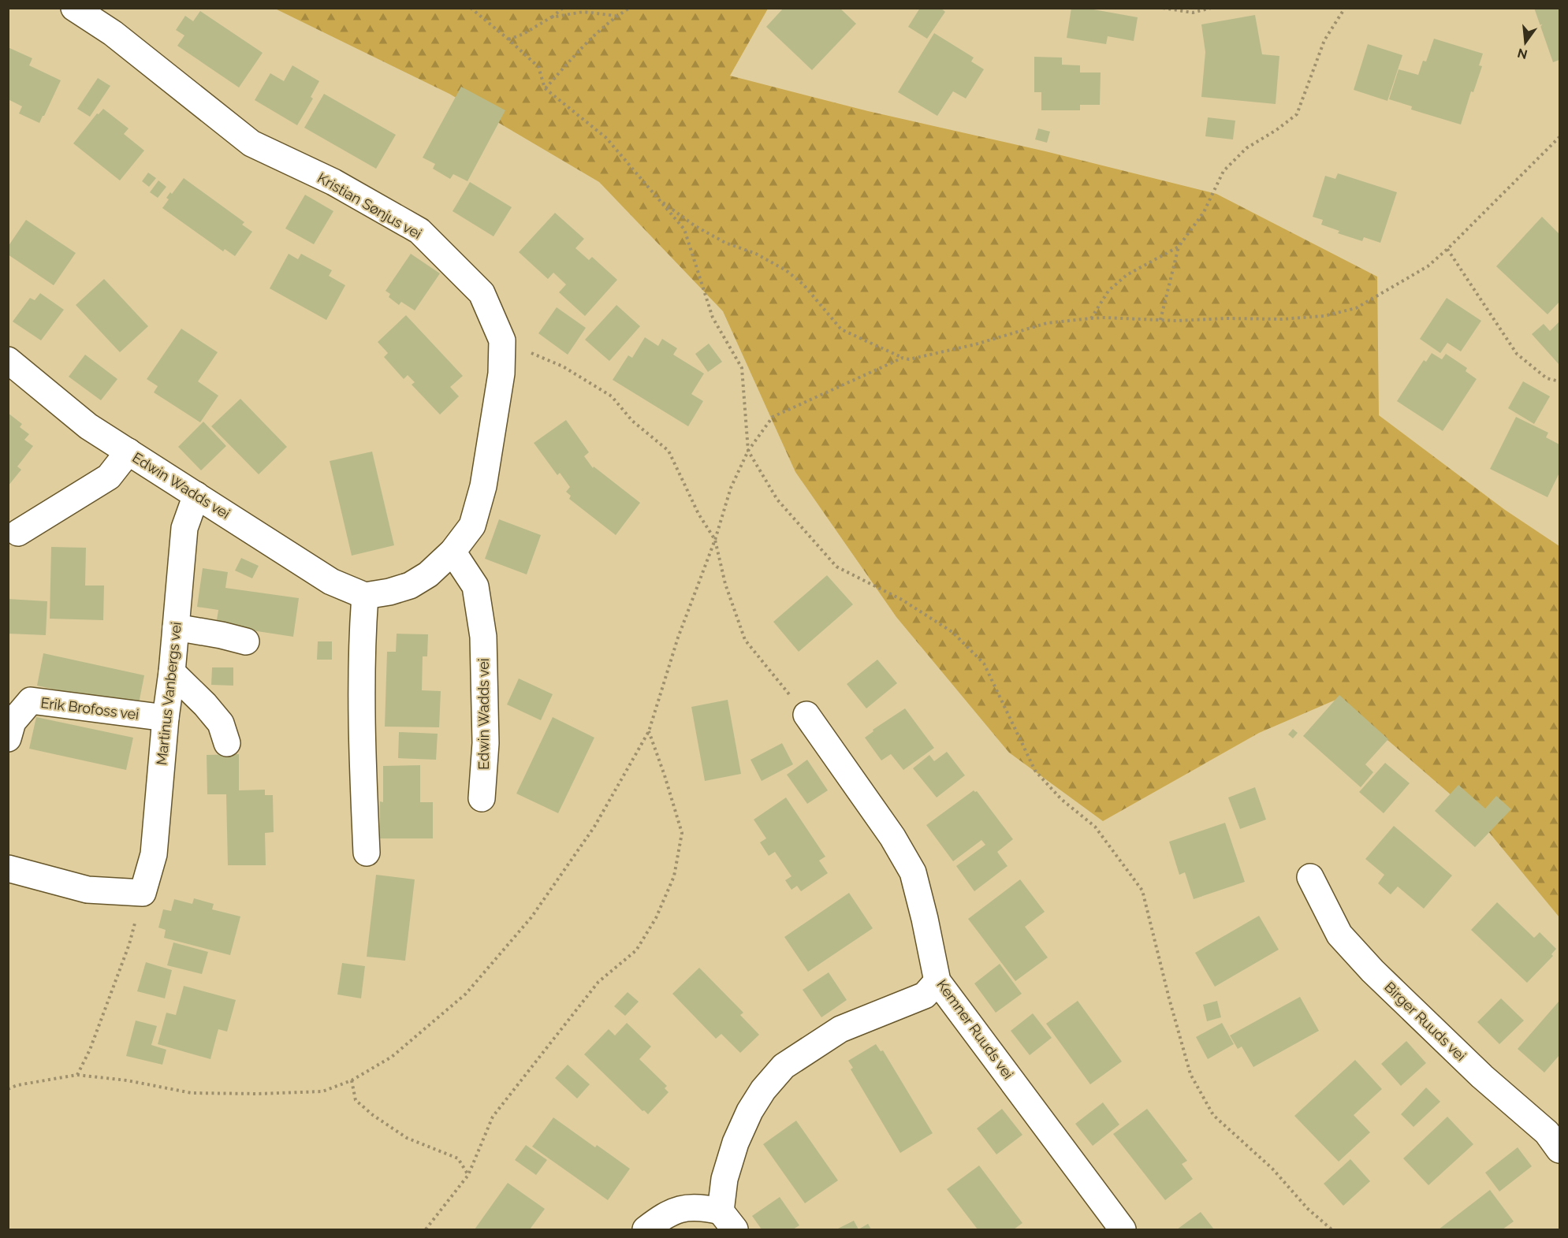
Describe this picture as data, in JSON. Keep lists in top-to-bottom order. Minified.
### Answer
{"streets":{"street":["Kristian Sønjus vei","Edwin Wadds vei","Martinus Vanbergs vei","Erik Brofoss vei","Birger Ruuds vei","Kemner Ruuds vei"]},"crossings":[["Kristian Sønjus vei","Edwin Wadds vei"],["Edwin Wadds vei","Martinus Vanbergs vei"],["Martinus Vanbergs vei","Erik Brofoss vei"]],"north":"bottom"}
